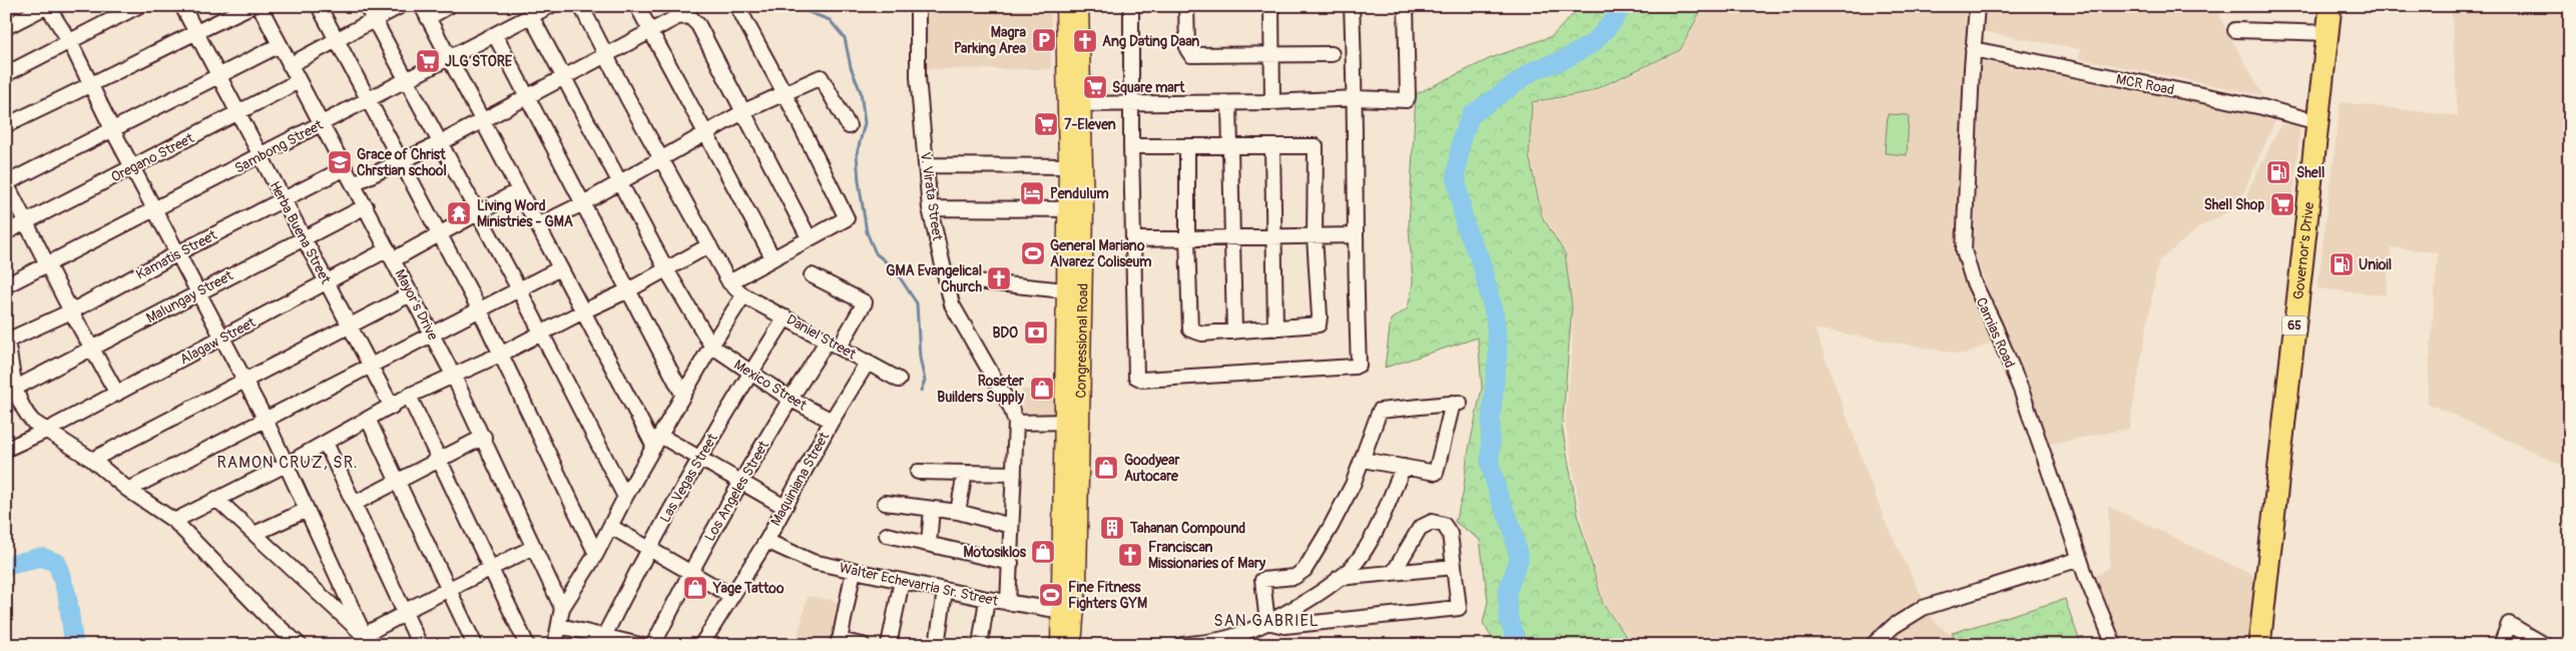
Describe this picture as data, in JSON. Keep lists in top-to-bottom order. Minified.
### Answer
{"streets":{"highway":["Governor's Drive","65"],"main road":["Congressional Road"],"street":["MCR Road","Sambong Street","Oregano Street","V. Virata Street","Herba Buena Street","Kamatis Street","Malungay Street","Mayor's Drive","Camias Road","Daniel Street","Alagaw Street","Mexico Street","Las Vegas Street","Maquiniana Street","Los Angeles Street","Walter Echevarria Sr. Street"]},"crossings":[["MCR Road","Governor's Drive"],["MCR Road","Camias Road"],["Sambong Street","Herba Buena Street"],["Sambong Street","Mayor's Drive"],["Oregano Street","Herba Buena Street"],["Oregano Street","Mayor's Drive"],["Herba Buena Street","Kamatis Street"],["Herba Buena Street","Malungay Street"],["Herba Buena Street","Alagaw Street"],["Kamatis Street","Mayor's Drive"],["Malungay Street","Mayor's Drive"],["Mayor's Drive","Alagaw Street"],["Daniel Street","Las Vegas Street"],["Daniel Street","Maquiniana Street"],["Daniel Street","Los Angeles Street"],["Congressional Road","Walter Echevarria Sr. Street"],["Mexico Street","Las Vegas Street"],["Mexico Street","Maquiniana Street"],["Mexico Street","Los Angeles Street"],["Maquiniana Street","Walter Echevarria Sr. Street"]],"districts":["RAMON CRUZ, SR.","SAN GABRIEL"],"places":{"parking":["Magra Parking Area"],"church":["Ang Dating Daan","GMA Evangelical Church","Franciscan Missionaries of Mary"],"supermarket":["JLG STORE","Square mart","7-Eleven","Shell Shop"],"school or university":["Grace of Christ Chrstian school"],"fuel station":["Shell","Unioil"],"hotel":["Pendulum"],"temple":["Living Word Ministries - GMA"],"sports":["General Mariano Alvarez Coliseum","Fine Fitness Fighters GYM"],"bank":["BDO"],"shop":["Roseter Builders Supply","Goodyear Autocare","Motosiklos","Yage Tattoo"],"building":["Tahanan Compound"]}}
